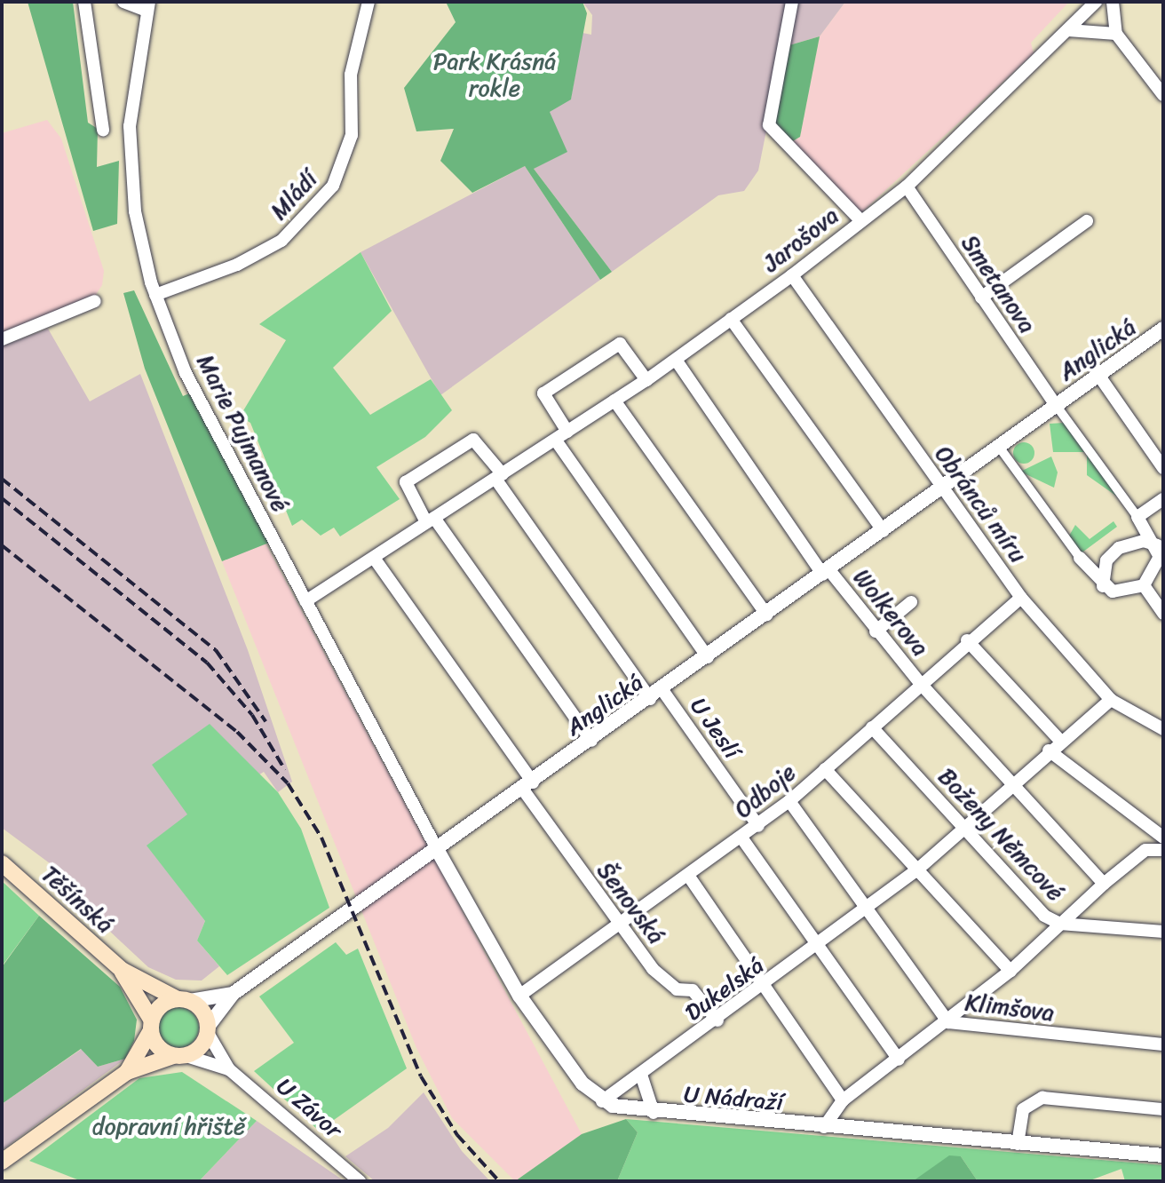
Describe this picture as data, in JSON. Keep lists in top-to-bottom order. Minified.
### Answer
{"streets":{"main road":["Těšínská"],"street":["Mládí","Jarošova","Smetanova","Anglická","Marie Pujmanové","Obránců míru","Wolkerova","U Jeslí","Odboje","Boženy Němcové","Šenovská","Dukelská","Klimšova","U Nádraží","U Závor"]},"crossings":[["Mládí","Marie Pujmanové"],["Jarošova","Smetanova"],["Jarošova","Marie Pujmanové"],["Jarošova","Obránců míru"],["Jarošova","Wolkerova"],["Jarošova","U Jeslí"],["Jarošova","Šenovská"],["Smetanova","Anglická"],["Anglická","Marie Pujmanové"],["Anglická","Obránců míru"],["Anglická","Wolkerova"],["Anglická","U Jeslí"],["Anglická","Těšínská"],["Anglická","Šenovská"],["Anglická","U Závor"],["Obránců míru","Odboje"],["Obránců míru","Dukelská"],["Wolkerova","Odboje"],["U Jeslí","Odboje"],["Odboje","Boženy Němcové"],["Odboje","Šenovská"],["Boženy Němcové","Dukelská"],["Těšínská","U Závor"],["Šenovská","Dukelská"],["Dukelská","Klimšova"],["Dukelská","U Nádraží"]],"parks":["Park Krásná rokle","dopravní hřiště"]}
